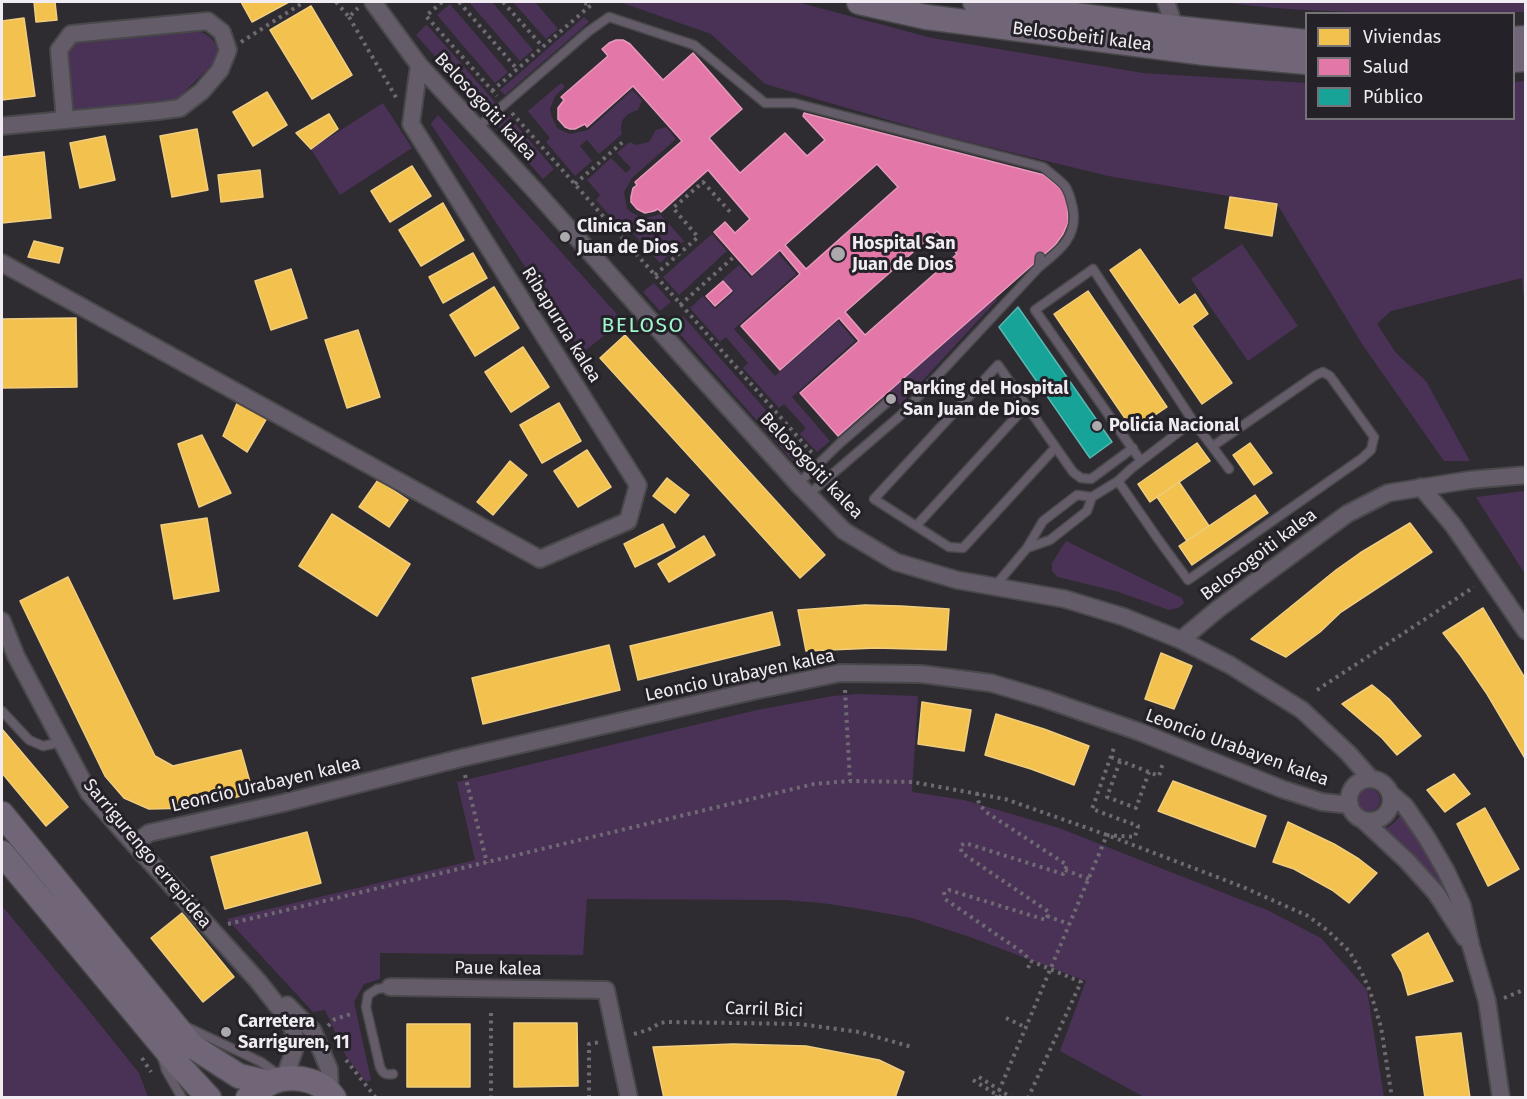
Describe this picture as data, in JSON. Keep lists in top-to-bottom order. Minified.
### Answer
{"streets":{"main road":["Belosobeiti kalea"],"street":["Belosogoiti kalea","Ribapurua kalea","Leoncio Urabayen kalea","Sarrigurengo errepidea","Paue kalea"],"path":["Carril Bici"]},"crossings":[["Belosogoiti kalea","Leoncio Urabayen kalea"],["Leoncio Urabayen kalea","Sarrigurengo errepidea"],["Paue kalea","Carril Bici"]],"districts":["BELOSO"],"places":["Clinica San Juan de Dios","Hospital San Juan de Dios","Parking del Hospital San Juan de Dios","Policía Nacional","Carretera Sarriguren, 11"],"legend":["Viviendas","Salud","Público"]}
